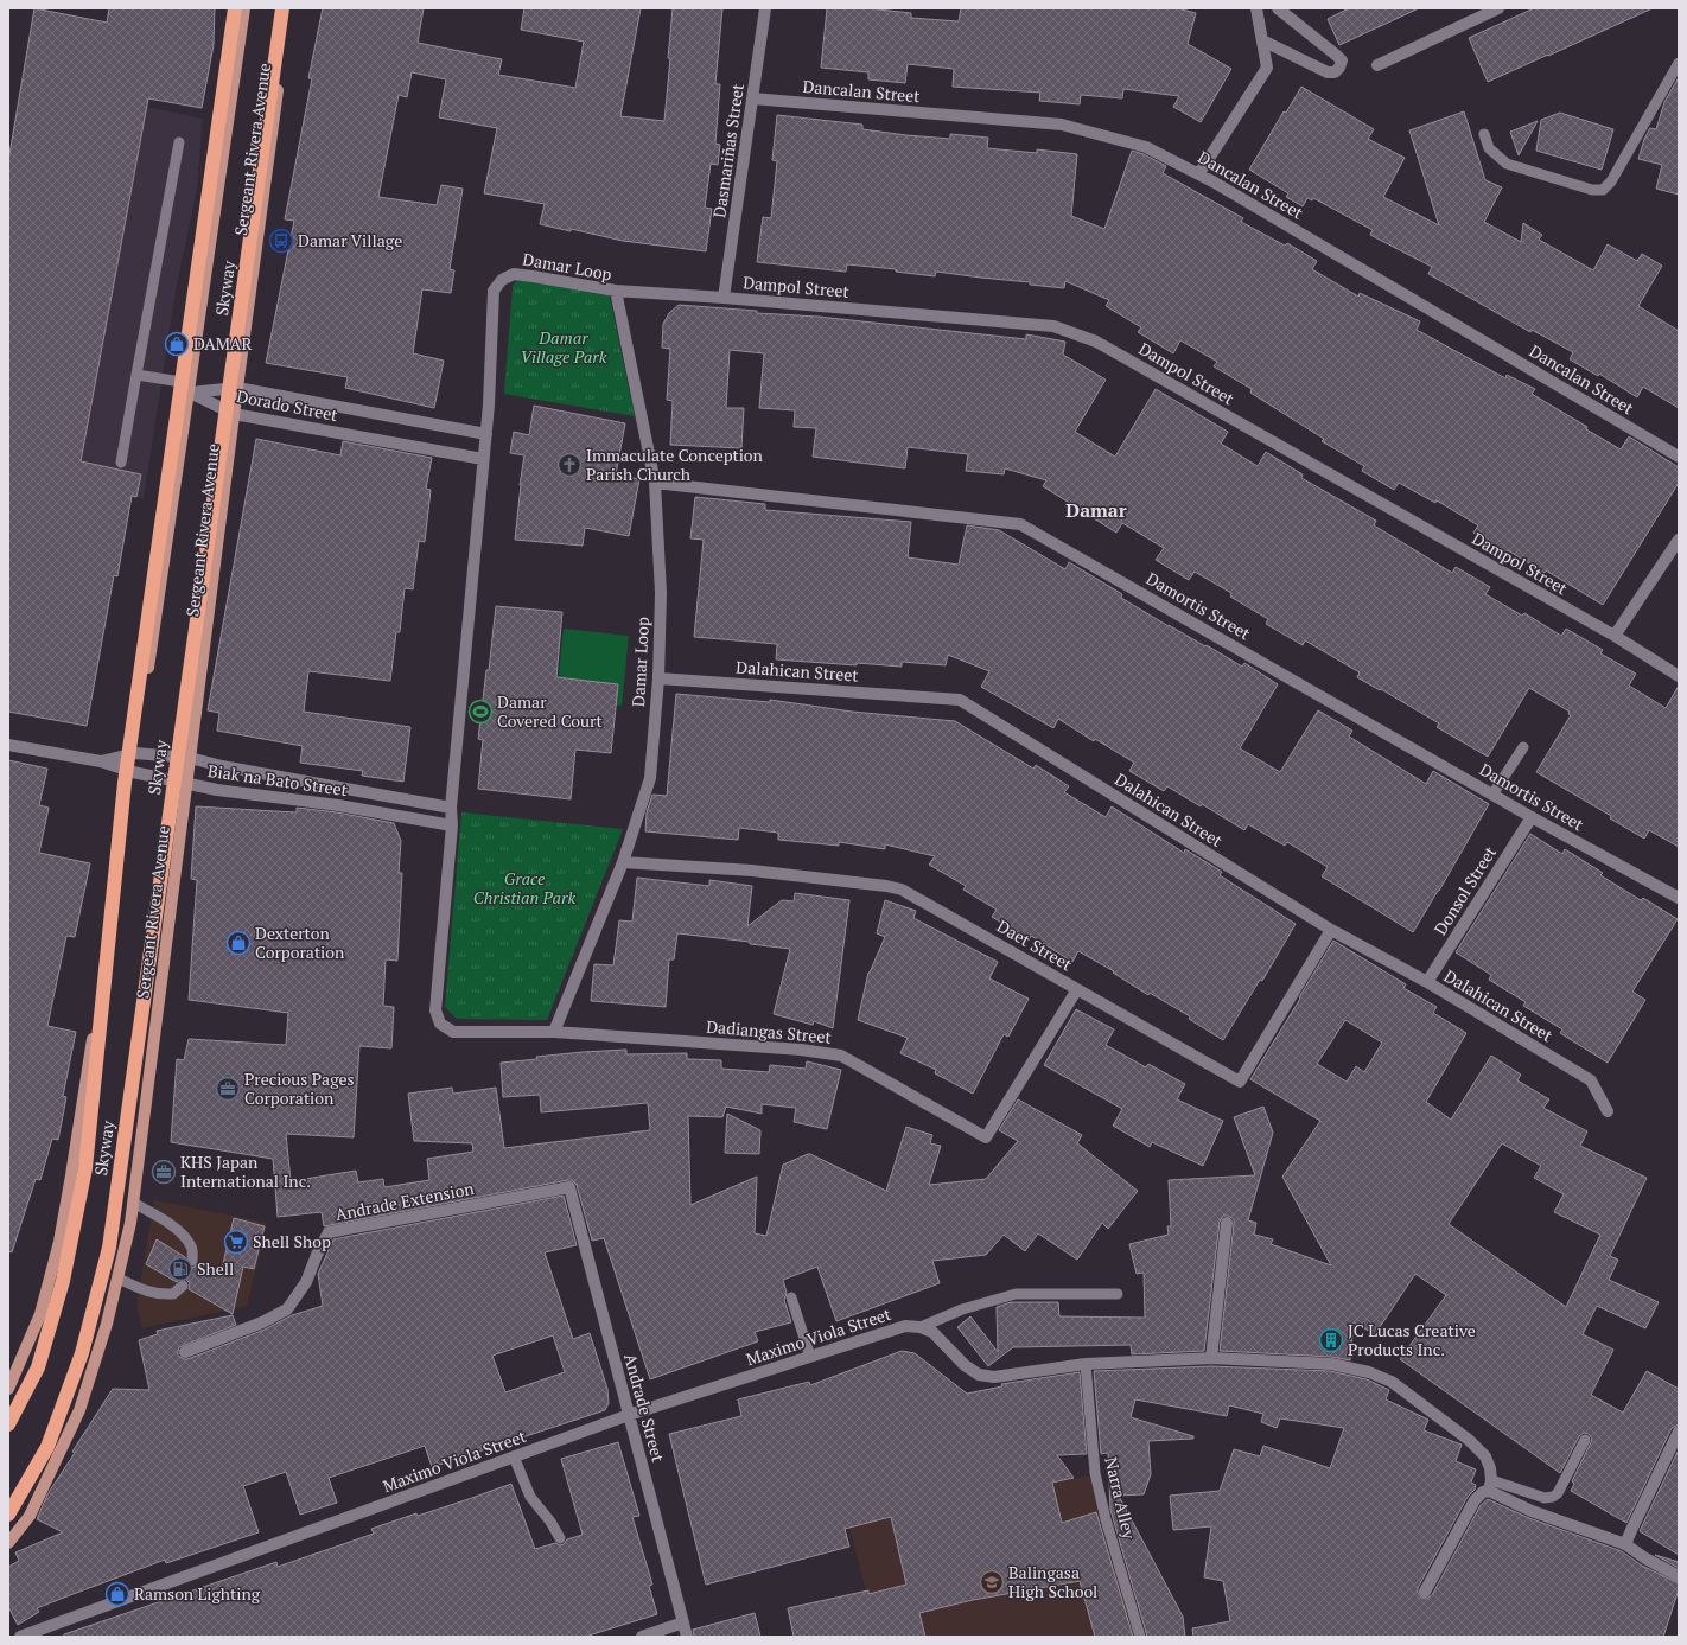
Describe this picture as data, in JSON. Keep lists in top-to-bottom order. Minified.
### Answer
{"streets":{"highway":["Skyway"],"main road":["Sergeant Rivera Avenue"],"street":["Dancalan Street","Dasmariñas Street","Damar Loop","Dampol Street","Dorado Street","Damortis Street","Dalahican Street","Biak na Bato Street","Donsol Street","Daet Street","Dadiangas Street","Andrade Extension","Maximo Viola Street","Andrade Street"],"lane":["Narra Alley"]},"crossings":[["Dancalan Street","Dasmariñas Street"],["Sergeant Rivera Avenue","Dorado Street"],["Sergeant Rivera Avenue","Biak na Bato Street"],["Dasmariñas Street","Dampol Street"],["Damar Loop","Dampol Street"],["Damar Loop","Dorado Street"],["Damar Loop","Damortis Street"],["Damar Loop","Dalahican Street"],["Damar Loop","Biak na Bato Street"],["Damar Loop","Daet Street"],["Damar Loop","Dadiangas Street"],["Damortis Street","Donsol Street"],["Dalahican Street","Donsol Street"],["Dalahican Street","Daet Street"],["Daet Street","Dadiangas Street"],["Andrade Extension","Andrade Street"],["Maximo Viola Street","Andrade Street"]],"districts":["Damar"],"parks":["Damar Village Park","Grace Christian Park"],"places":{"bus stop":["Damar Village"],"shop":["DAMAR","Dexterton Corporation","Ramson Lighting"],"church":["Immaculate Conception Parish Church"],"sports":["Damar Covered Court"],"office":["Precious Pages Corporation","KHS Japan International Inc."],"supermarket":["Shell Shop"],"fuel station":["Shell"],"building":["JC Lucas Creative Products Inc."],"school or university":["Balingasa High School"]}}
